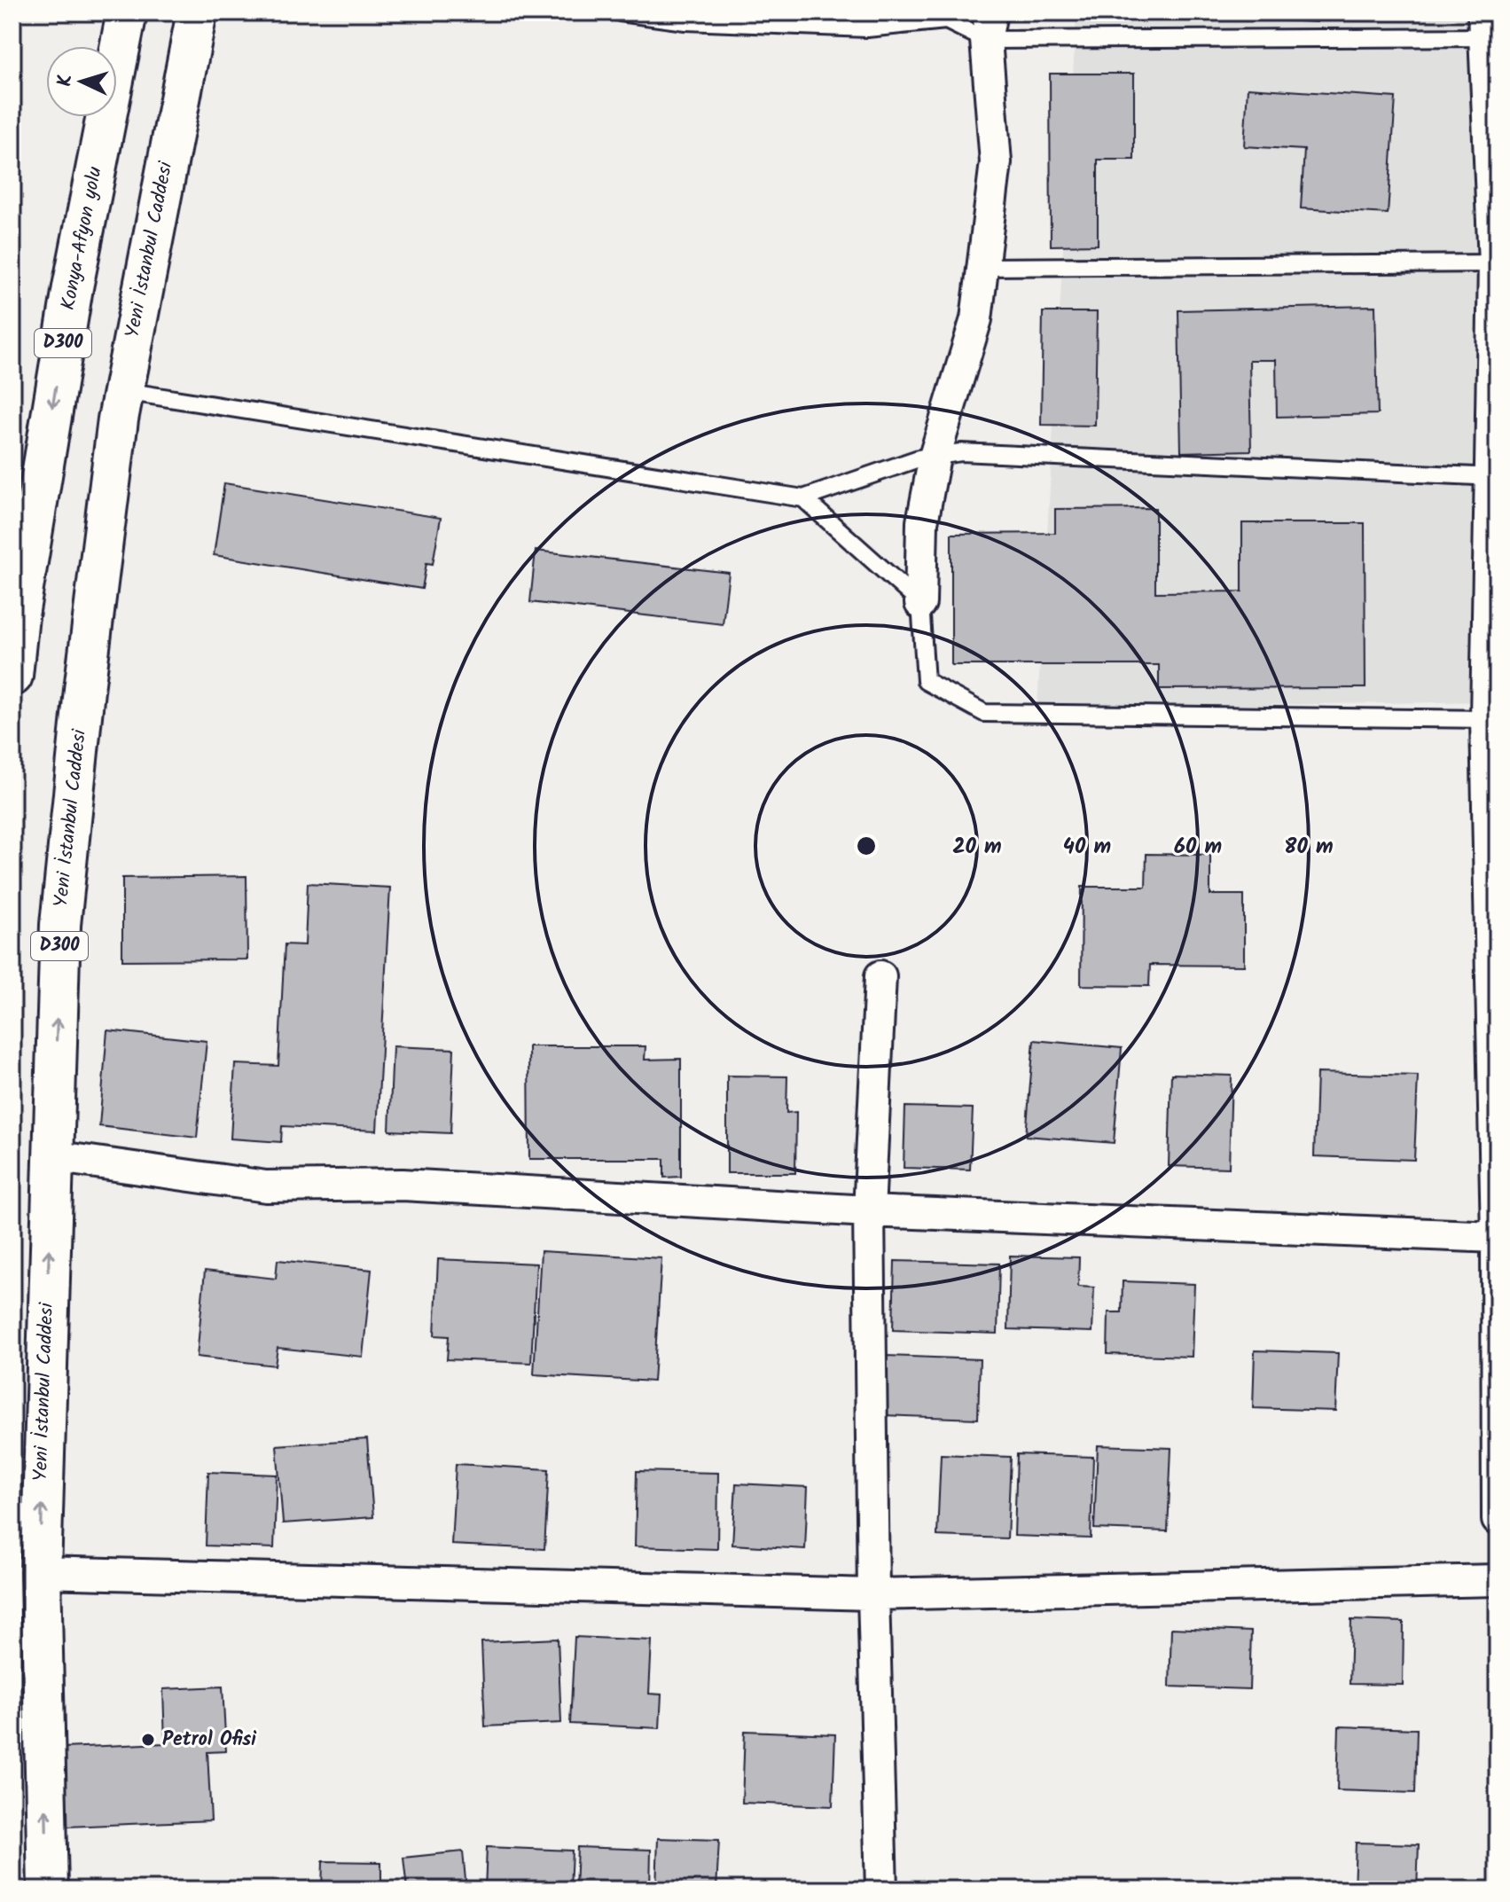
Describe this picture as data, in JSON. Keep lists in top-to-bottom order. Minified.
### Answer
{"streets":{"highway":["Konya-Afyon yolu","Yeni İstanbul Caddesi","D300"]},"one_way":["Konya-Afyon yolu","Yeni İstanbul Caddesi"],"places":["Petrol Ofisi"],"north":"left","rings":["20 m","40 m","60 m","80 m"]}
